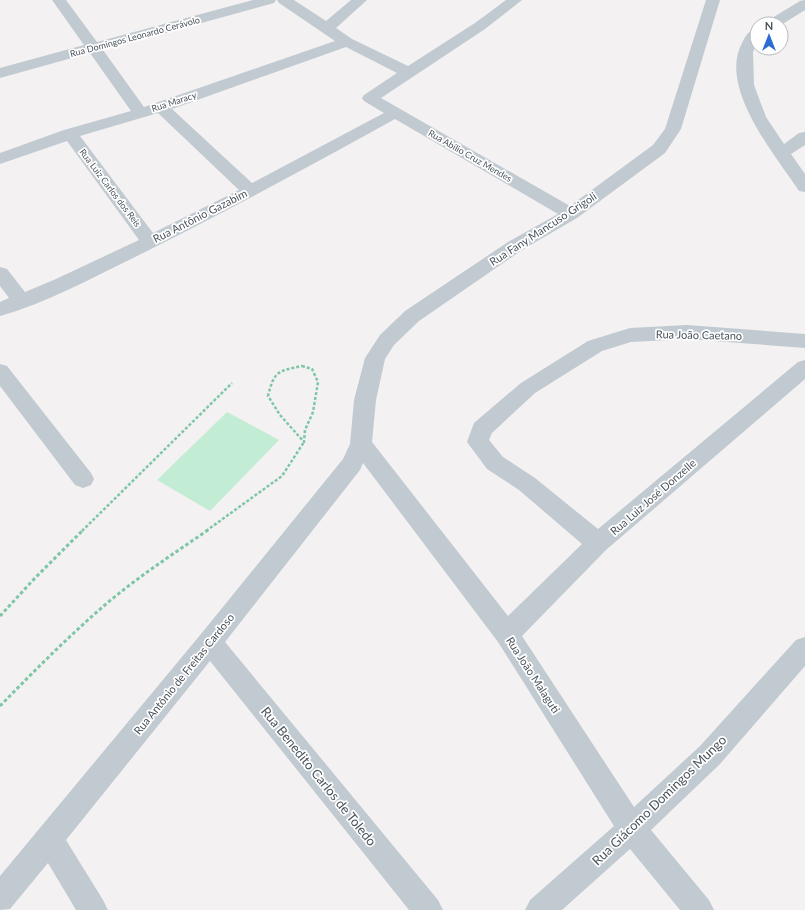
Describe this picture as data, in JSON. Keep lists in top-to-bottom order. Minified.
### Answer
{"streets":{"street":["Rua Domingos Leonardo Cerávolo","Rua Maracy","Rua Abílio Cruz Mendes","Rua Luiz Carlos dos Reis","Rua Antônio Gazabim","Rua Fany Mancuso Grigoli","Rua João Caetano","Rua Luiz José Donzelle","Rua Antônio de Freitas Cardoso","Rua João Malaguti","Rua Benedito Carlos de Toledo","Rua Giácomo Domingos Mungo"]},"crossings":[["Rua Maracy","Rua Luiz Carlos dos Reis"],["Rua Abílio Cruz Mendes","Rua Antônio Gazabim"],["Rua Abílio Cruz Mendes","Rua Fany Mancuso Grigoli"],["Rua Luiz Carlos dos Reis","Rua Antônio Gazabim"],["Rua Fany Mancuso Grigoli","Rua Antônio de Freitas Cardoso"],["Rua Fany Mancuso Grigoli","Rua João Malaguti"],["Rua João Caetano","Rua Luiz José Donzelle"],["Rua Luiz José Donzelle","Rua João Malaguti"],["Rua Antônio de Freitas Cardoso","Rua João Malaguti"],["Rua Antônio de Freitas Cardoso","Rua Benedito Carlos de Toledo"],["Rua João Malaguti","Rua Giácomo Domingos Mungo"]],"north":"top"}
